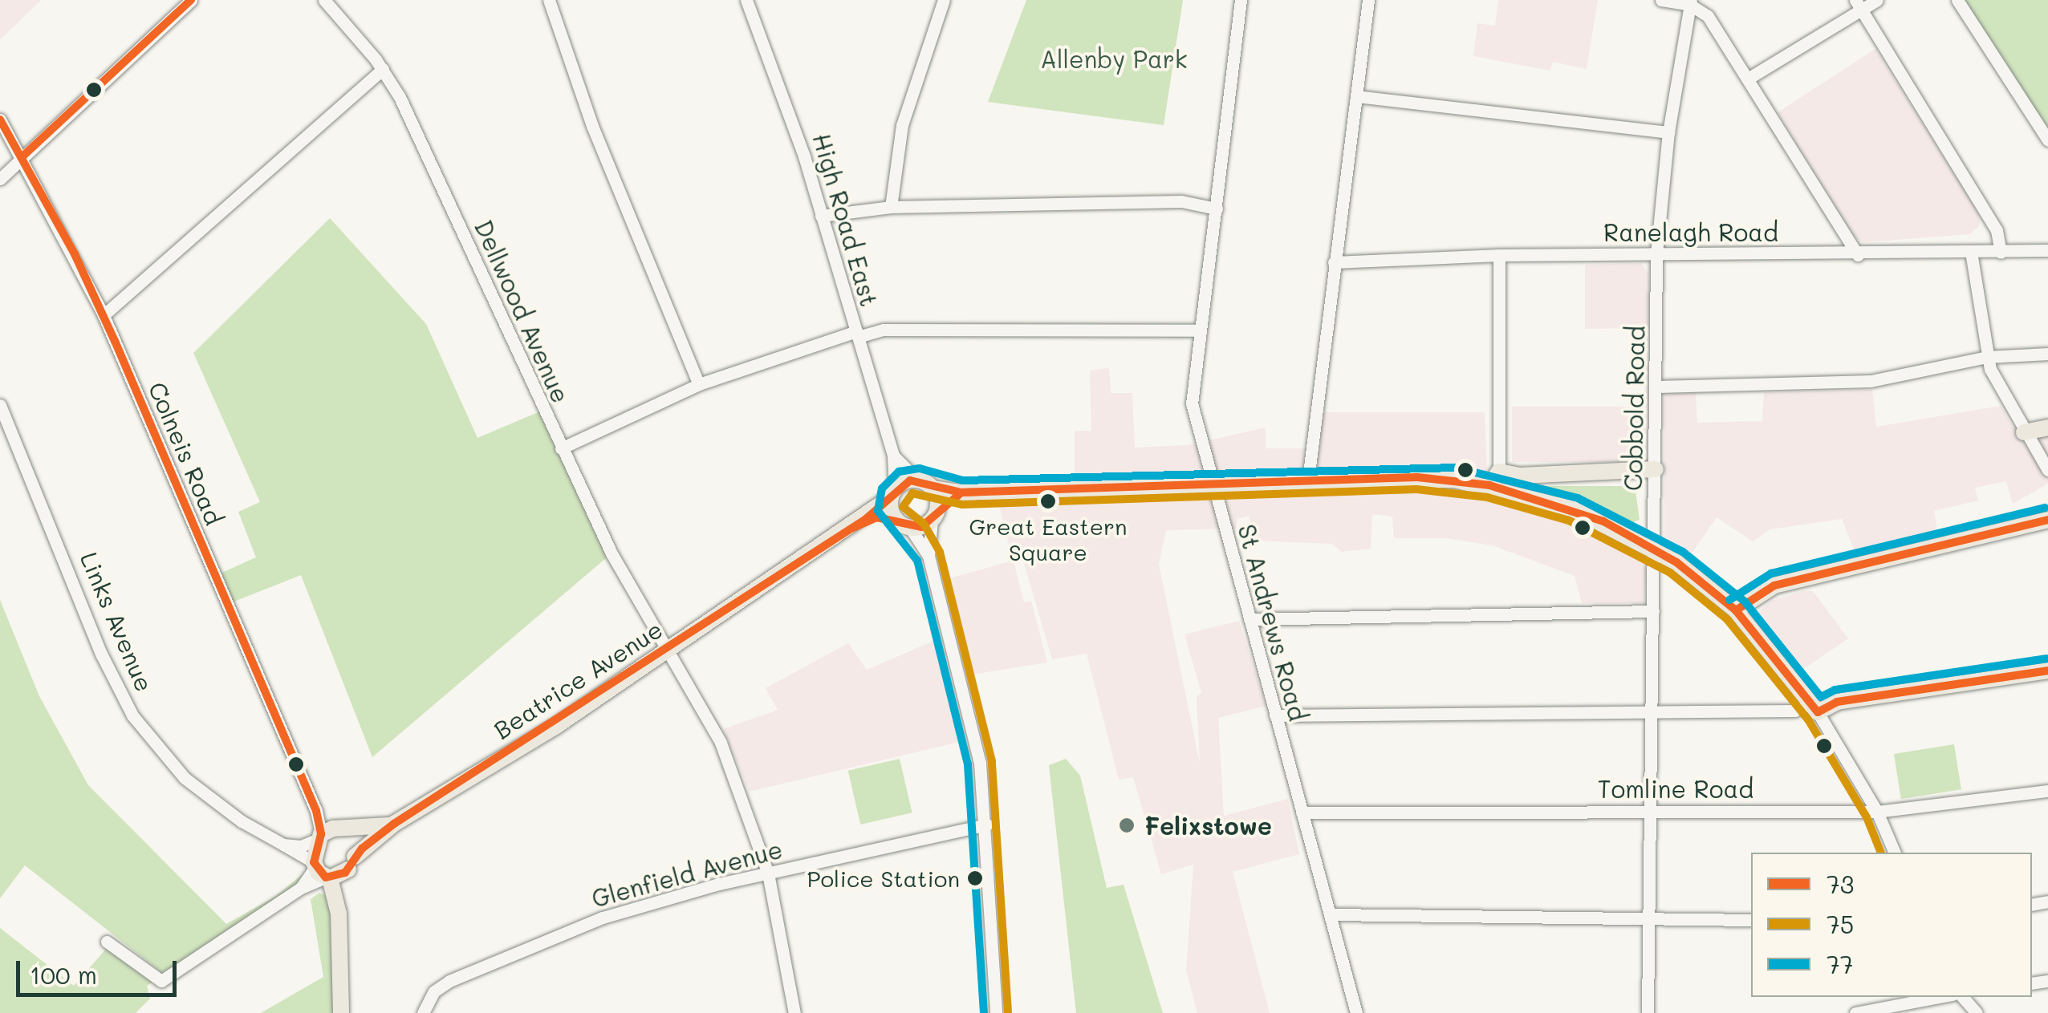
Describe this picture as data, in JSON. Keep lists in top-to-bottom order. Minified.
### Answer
{"streets":{"main road":["Beatrice Avenue"],"street":["High Road East","Ranelagh Road","Dellwood Avenue","Cobbold Road","Colneis Road","Links Avenue","St Andrews Road","Tomline Road","Glenfield Avenue"]},"crossings":[["High Road East","Beatrice Avenue"],["Ranelagh Road","Cobbold Road"],["Dellwood Avenue","Beatrice Avenue"],["Dellwood Avenue","Glenfield Avenue"],["Cobbold Road","Tomline Road"],["Colneis Road","Beatrice Avenue"],["Links Avenue","Beatrice Avenue"],["St Andrews Road","Tomline Road"]],"parks":["Allenby Park"],"places":["Great Eastern Square","Felixstowe","Police Station"],"lines":["transit line 73","transit line 77","transit line 75"],"legend":["73","75","77"],"scale_bar":"100 m"}
